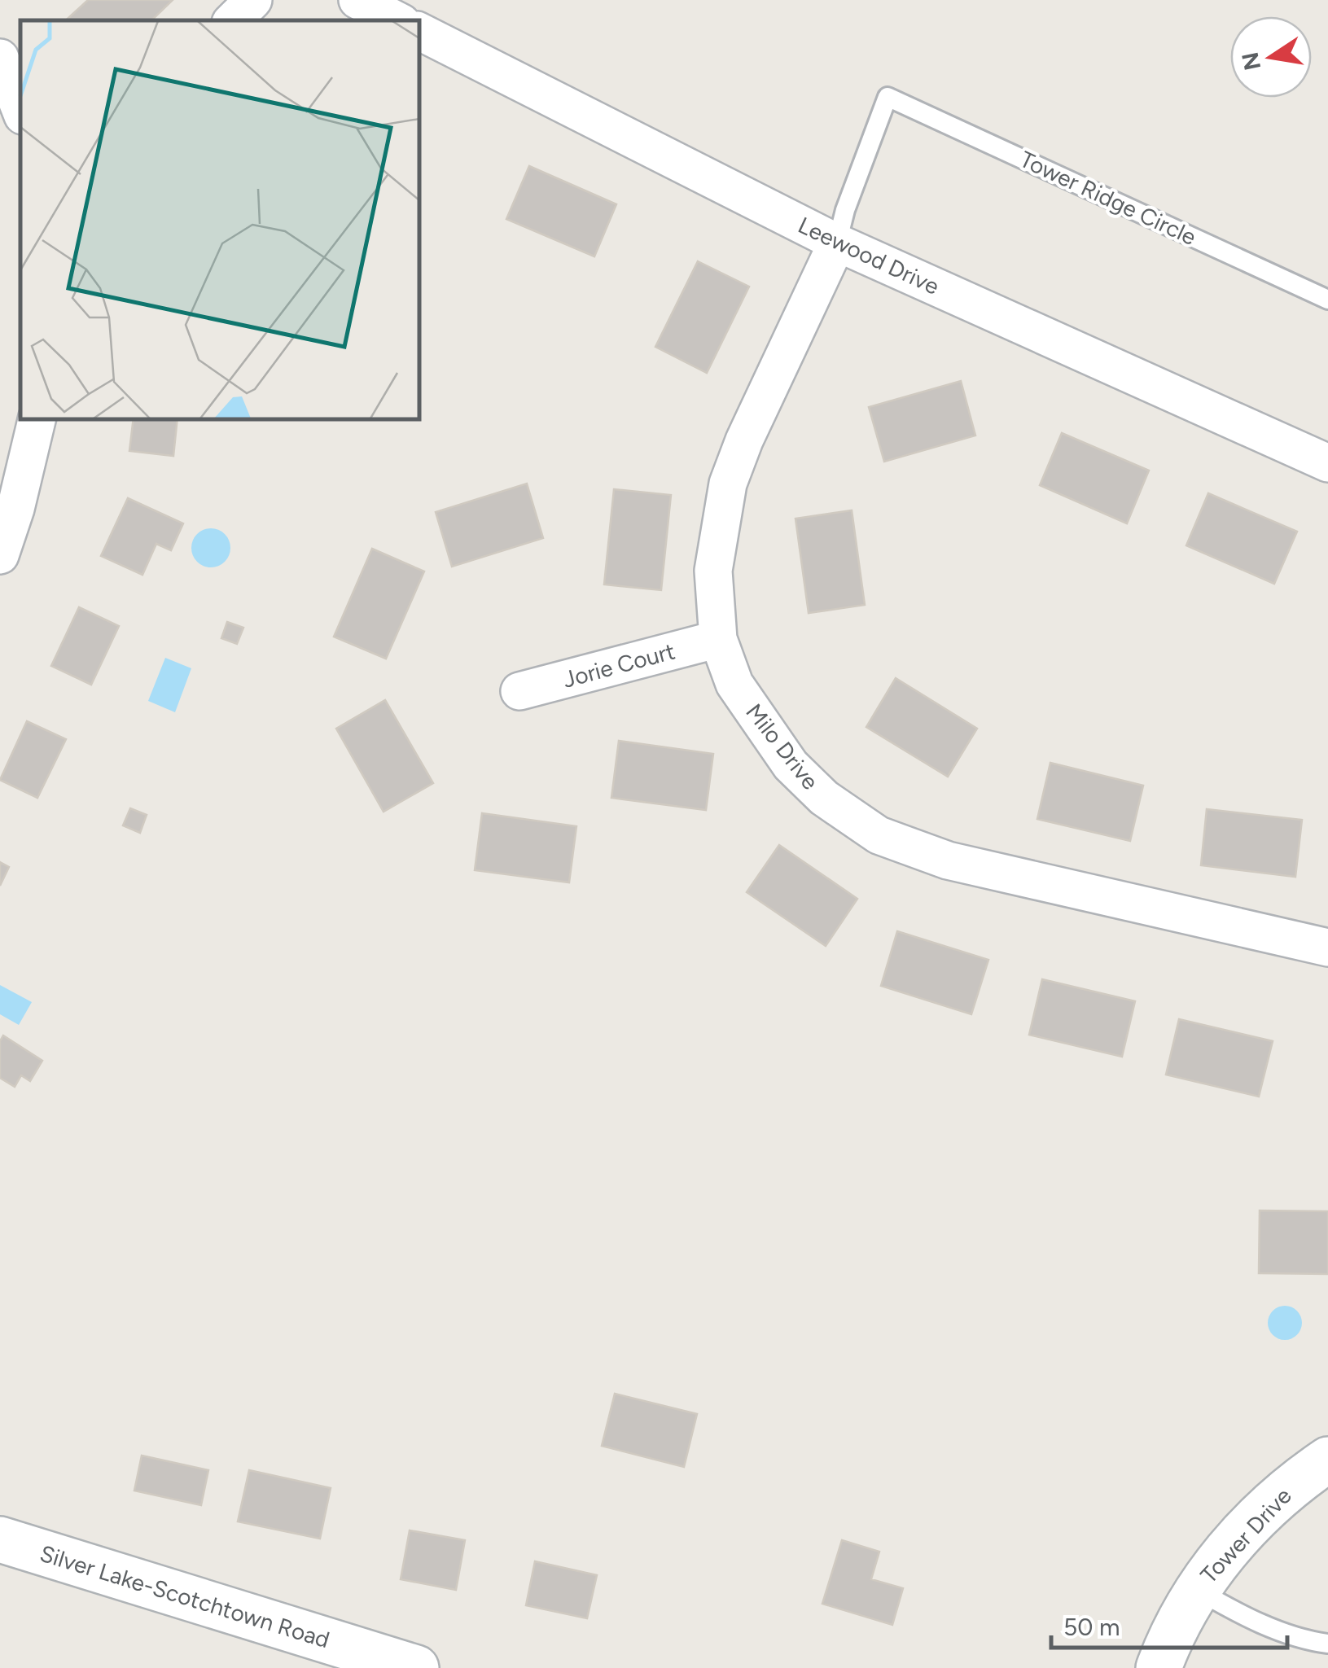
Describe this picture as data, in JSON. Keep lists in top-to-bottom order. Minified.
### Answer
{"streets":{"street":["Leewood Drive","Jorie Court","Milo Drive","Tower Drive","Silver Lake-Scotchtown Road"],"lane":["Tower Ridge Circle"]},"crossings":[["Tower Ridge Circle","Leewood Drive"],["Tower Ridge Circle","Milo Drive"],["Leewood Drive","Milo Drive"],["Jorie Court","Milo Drive"]],"scale_bar":"50 m","north":"left"}
